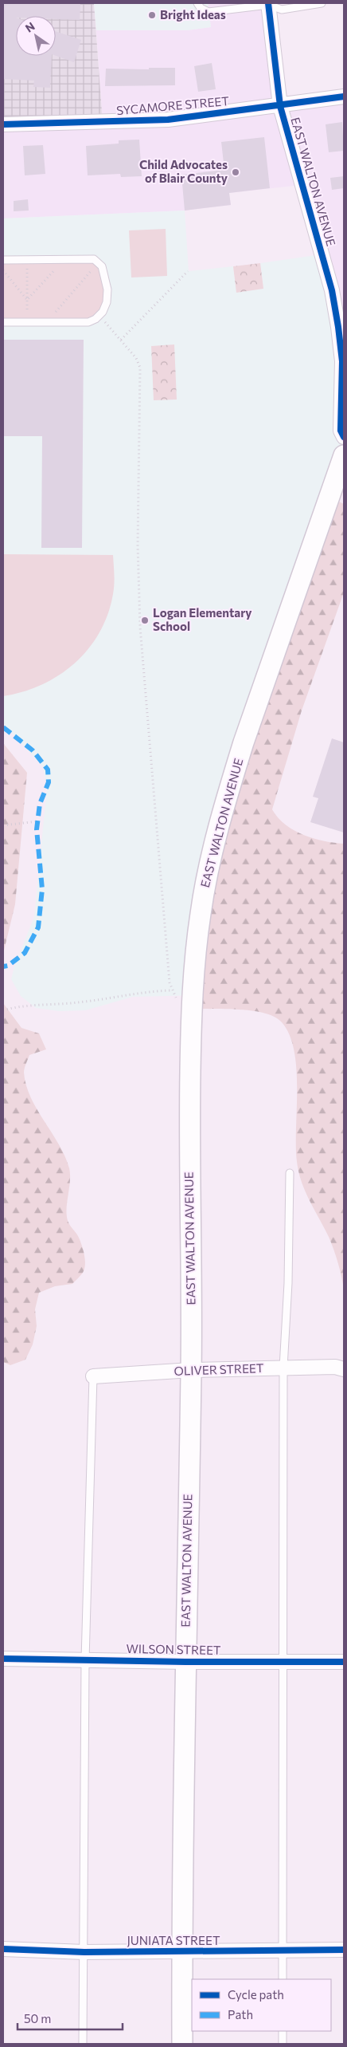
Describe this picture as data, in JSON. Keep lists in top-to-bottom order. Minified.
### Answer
{"streets":{"main road":["EAST WALTON AVENUE"],"street":["SYCAMORE STREET","OLIVER STREET","WILSON STREET","JUNIATA STREET"]},"crossings":[["SYCAMORE STREET","EAST WALTON AVENUE"],["EAST WALTON AVENUE","OLIVER STREET"],["EAST WALTON AVENUE","WILSON STREET"],["EAST WALTON AVENUE","JUNIATA STREET"]],"places":["Bright Ideas","Child Advocates of Blair County","Logan Elementary School"],"legend":["Cycle path","Path"],"scale_bar":"50 m","north":"top left"}
